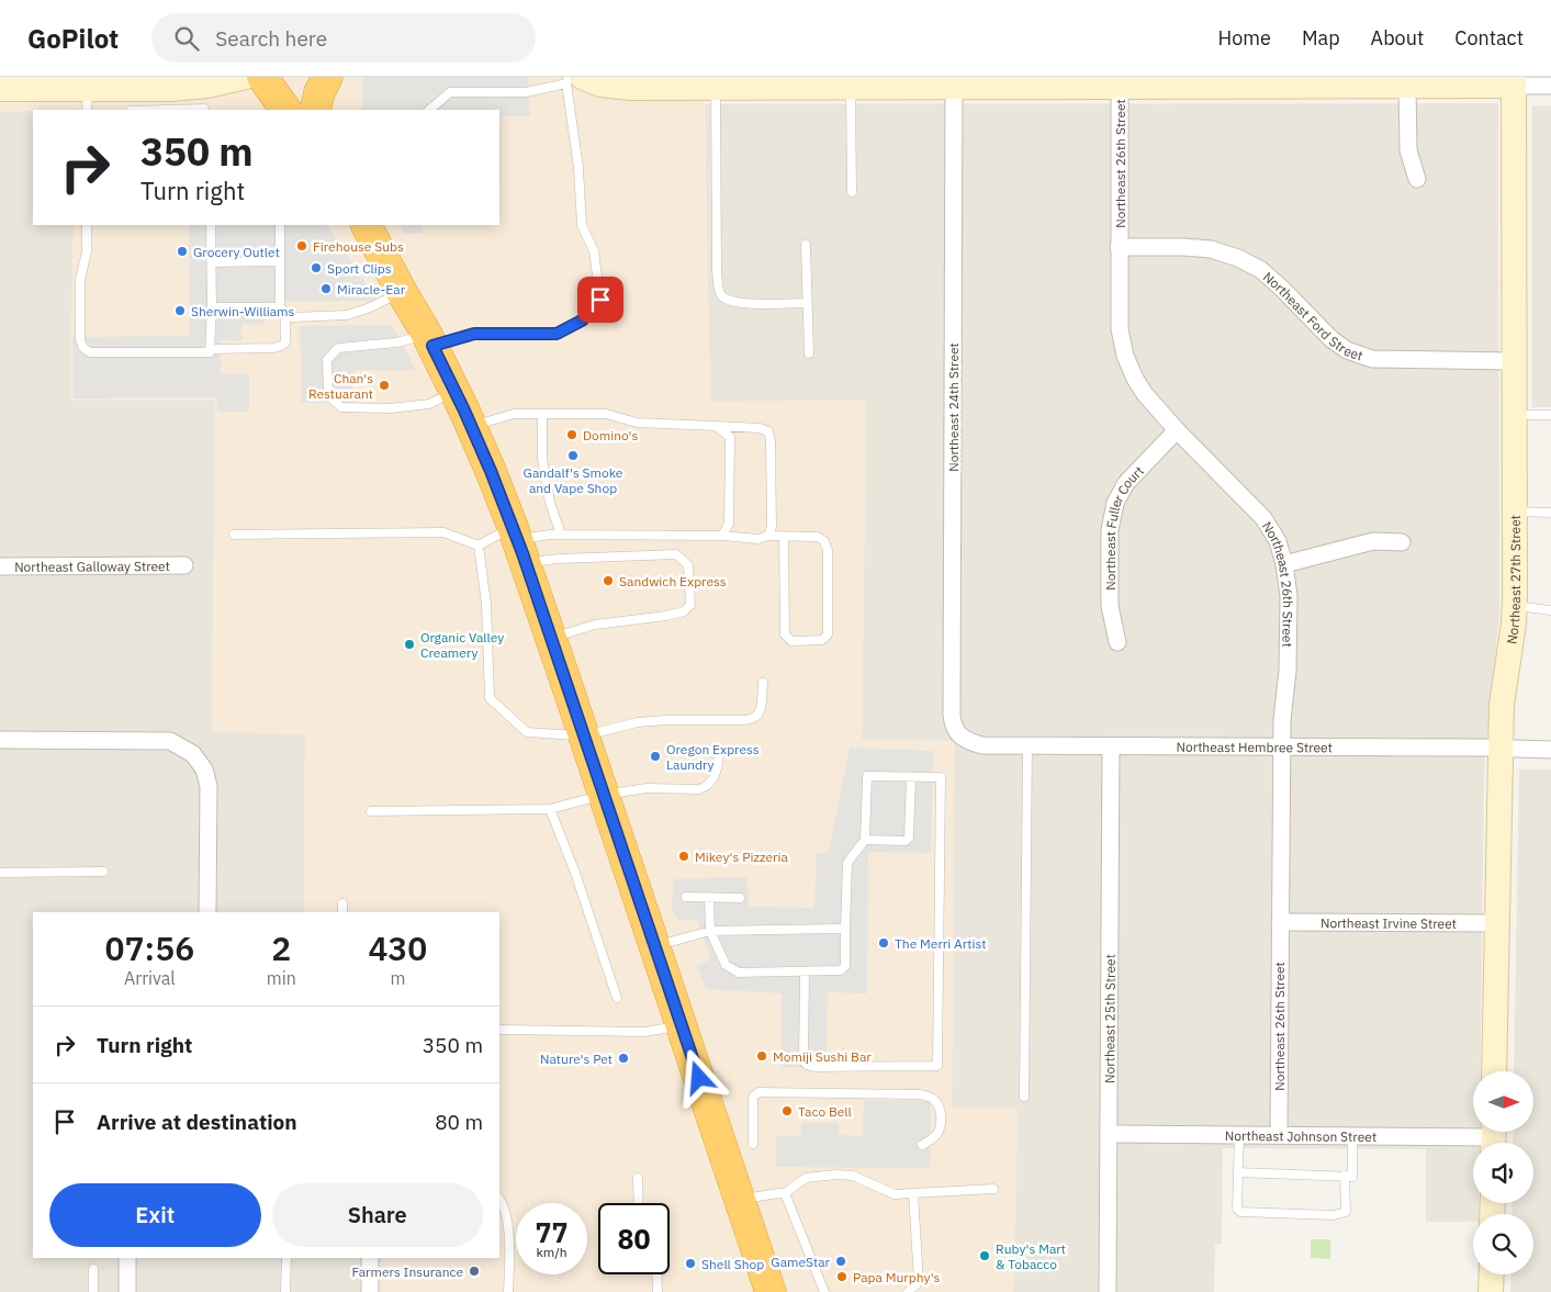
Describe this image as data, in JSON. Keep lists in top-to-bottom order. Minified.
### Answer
{"streets":{"street":["Northeast 26th Street","Northeast Ford Street","Northeast 24th Street","Northeast Fuller Court","Northeast Galloway Street","Northeast 27th Street","Northeast Hembree Street","Northeast Irvine Street","Northeast 25th Street","Northeast Johnson Street"]},"crossings":[["Northeast 26th Street","Northeast Ford Street"],["Northeast 26th Street","Northeast Fuller Court"],["Northeast 26th Street","Northeast Hembree Street"],["Northeast 26th Street","Northeast Irvine Street"],["Northeast 26th Street","Northeast Johnson Street"],["Northeast Ford Street","Northeast 27th Street"],["Northeast 24th Street","Northeast Hembree Street"],["Northeast 27th Street","Northeast Hembree Street"],["Northeast 27th Street","Northeast Irvine Street"],["Northeast Hembree Street","Northeast 25th Street"],["Northeast 25th Street","Northeast Johnson Street"]],"places":["Firehouse Subs","Grocery Outlet","Sport Clips","Miracle-Ear","Sherwin-Williams","Chan's Restuarant","Domino's","Gandalf's Smoke and Vape Shop","Sandwich Express","Organic Valley Creamery","Oregon Express Laundry","Mikey's Pizzeria","The Merri Artist","Momiji Sushi Bar","Nature's Pet","Taco Bell","Ruby's Mart & Tobacco","GameStar","Shell Shop","Farmers Insurance","Papa Murphy's"],"north":"right","page":{"header":"GoPilot","search":"Search here","nav":["Home","Map","About","Contact"],"turn":["350 m","Turn right"],"eta":["07:56","Arrival","2","min","430","m"],"list":[{"name":"Turn right","value":"350 m"},{"name":"Arrive at destination","value":"80 m"}],"buttons":["Exit","Share"],"speed":"77 km/h","limit":"80"}}
